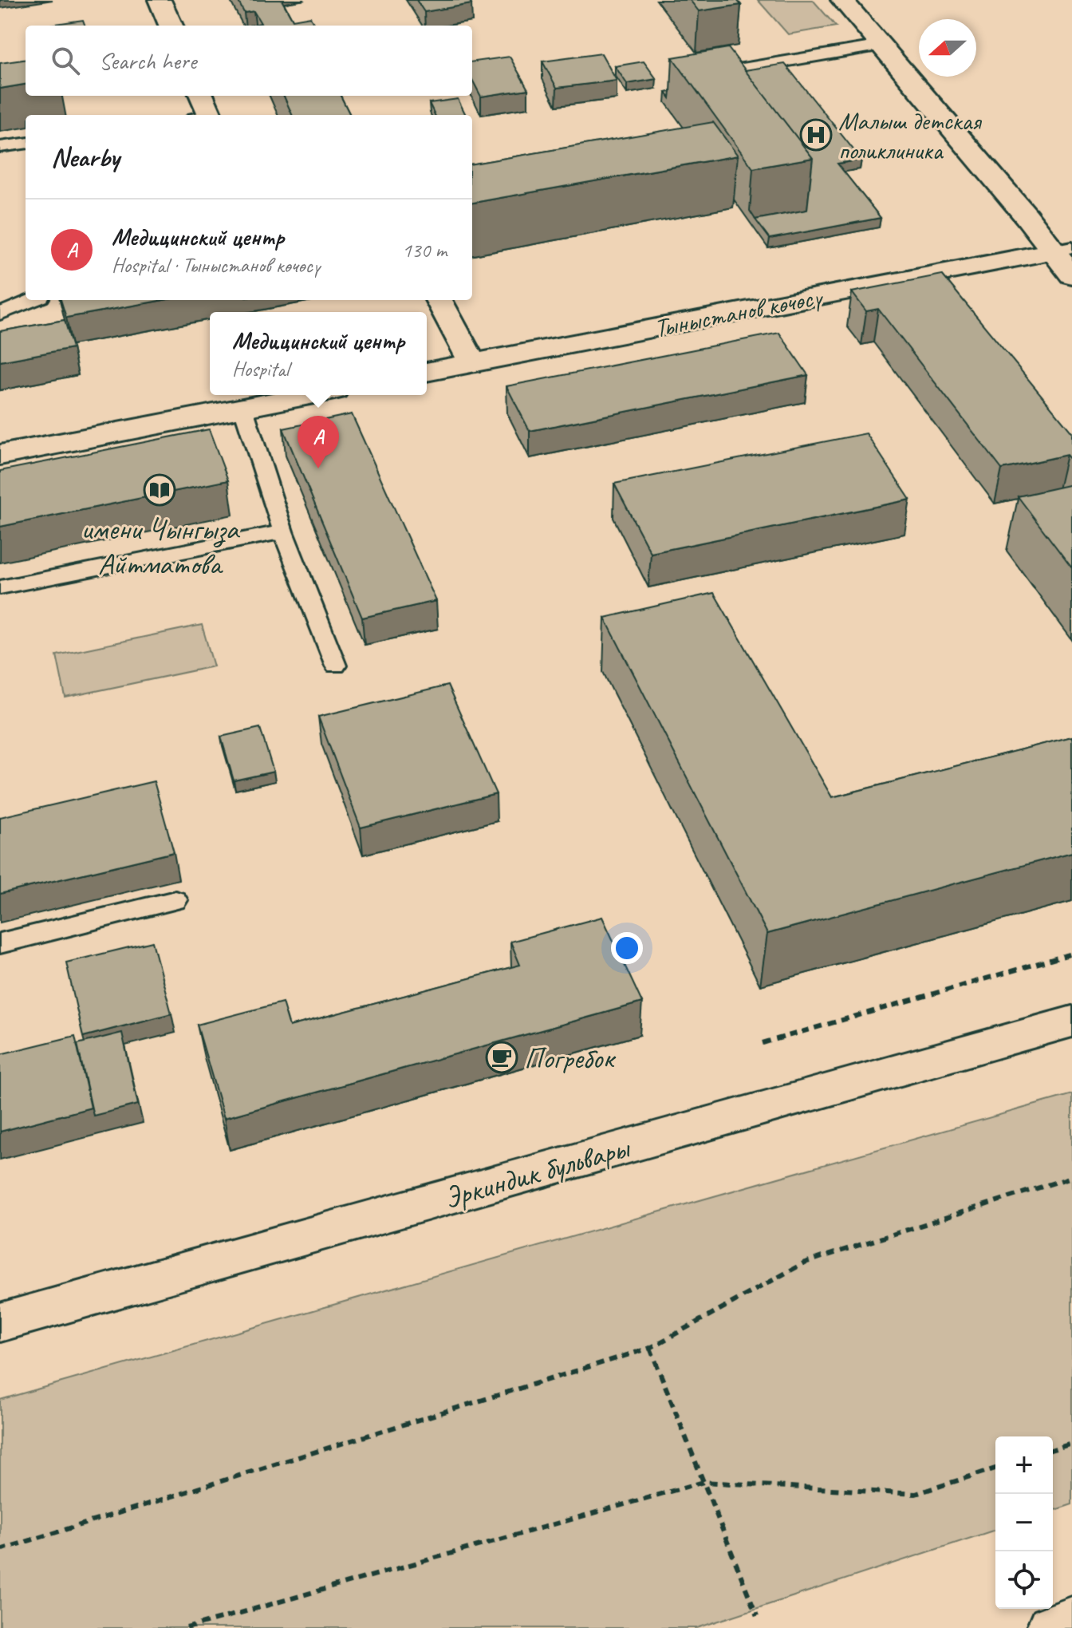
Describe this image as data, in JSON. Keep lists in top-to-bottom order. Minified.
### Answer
{"streets":{"street":["Тыныстанов көчөсү","Эркиндик бульвары"]},"places":{"hospital":["Малыш детская поликлиника"],"library":["имени Чынгыза Айтматова"],"cafe":["Погребок"]},"north":"left","page":{"search":"Search here","heading":"Nearby","list":[{"mark":"A","name":"Медицинский центр","note":"Hospital · Тыныстанов көчөсү","value":"130 m"}],"popup":["Медицинский центр","Hospital"],"pins":"A","map_buttons":["+","−"]}}
